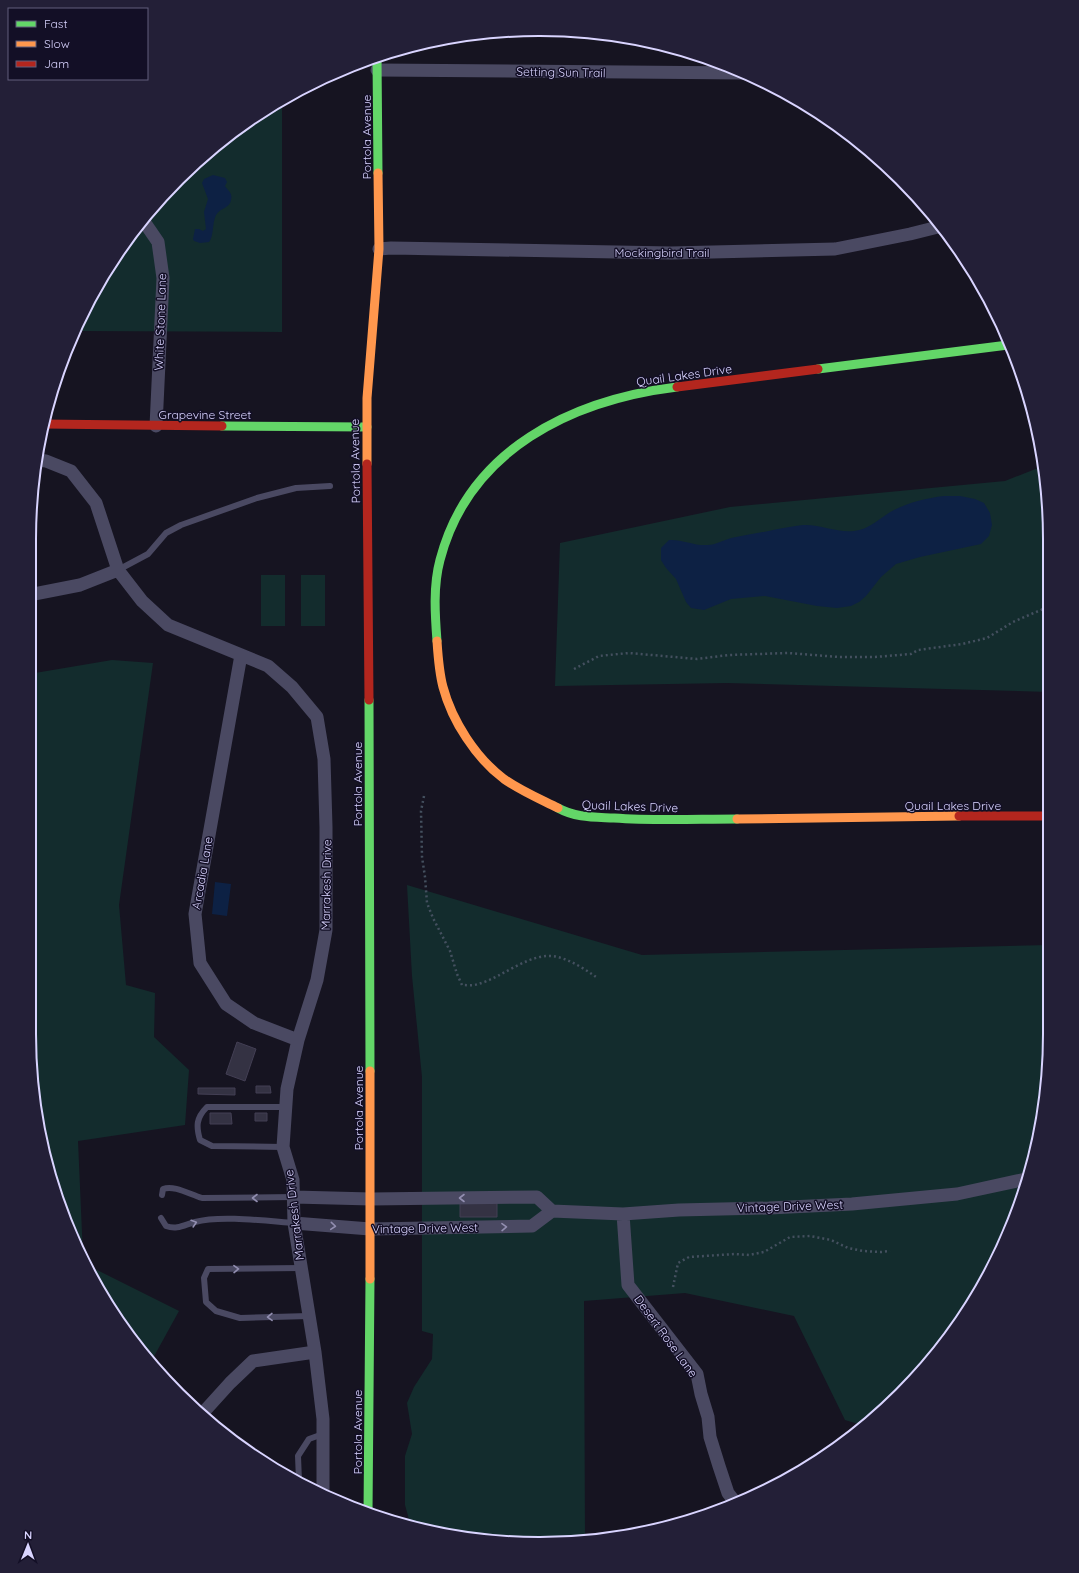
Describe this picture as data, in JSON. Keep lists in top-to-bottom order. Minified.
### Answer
{"streets":{"street":["Setting Sun Trail","Portola Avenue","Mockingbird Trail","White Stone Lane","Quail Lakes Drive","Grapevine Street","Arcadia Lane","Marrakesh Drive","Vintage Drive West","Desert Rose Lane"]},"crossings":[["Setting Sun Trail","Portola Avenue"],["Portola Avenue","Mockingbird Trail"],["Portola Avenue","Grapevine Street"],["Portola Avenue","Vintage Drive West"],["White Stone Lane","Grapevine Street"],["Arcadia Lane","Marrakesh Drive"],["Marrakesh Drive","Vintage Drive West"],["Vintage Drive West","Desert Rose Lane"]],"legend":["Fast","Slow","Jam"],"north":"top"}
